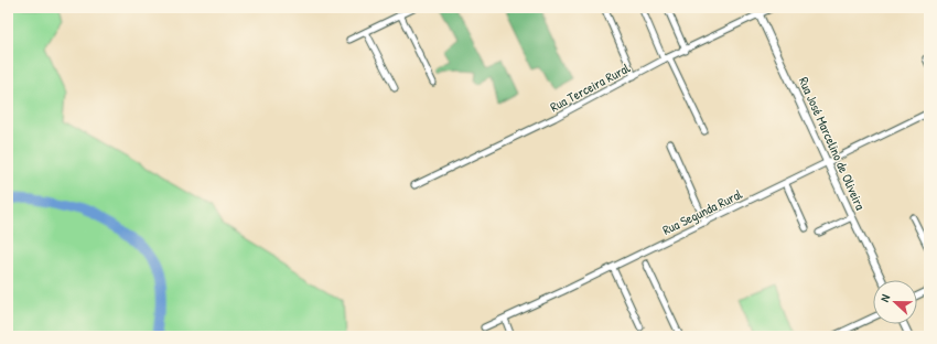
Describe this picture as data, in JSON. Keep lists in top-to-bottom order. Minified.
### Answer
{"streets":{"street":["Rua Terceira Rural","Rua José Marcelino de Oliveira","Rua Segunda Rural"]},"crossings":[["Rua Terceira Rural","Rua José Marcelino de Oliveira"],["Rua José Marcelino de Oliveira","Rua Segunda Rural"]],"north":"left"}
